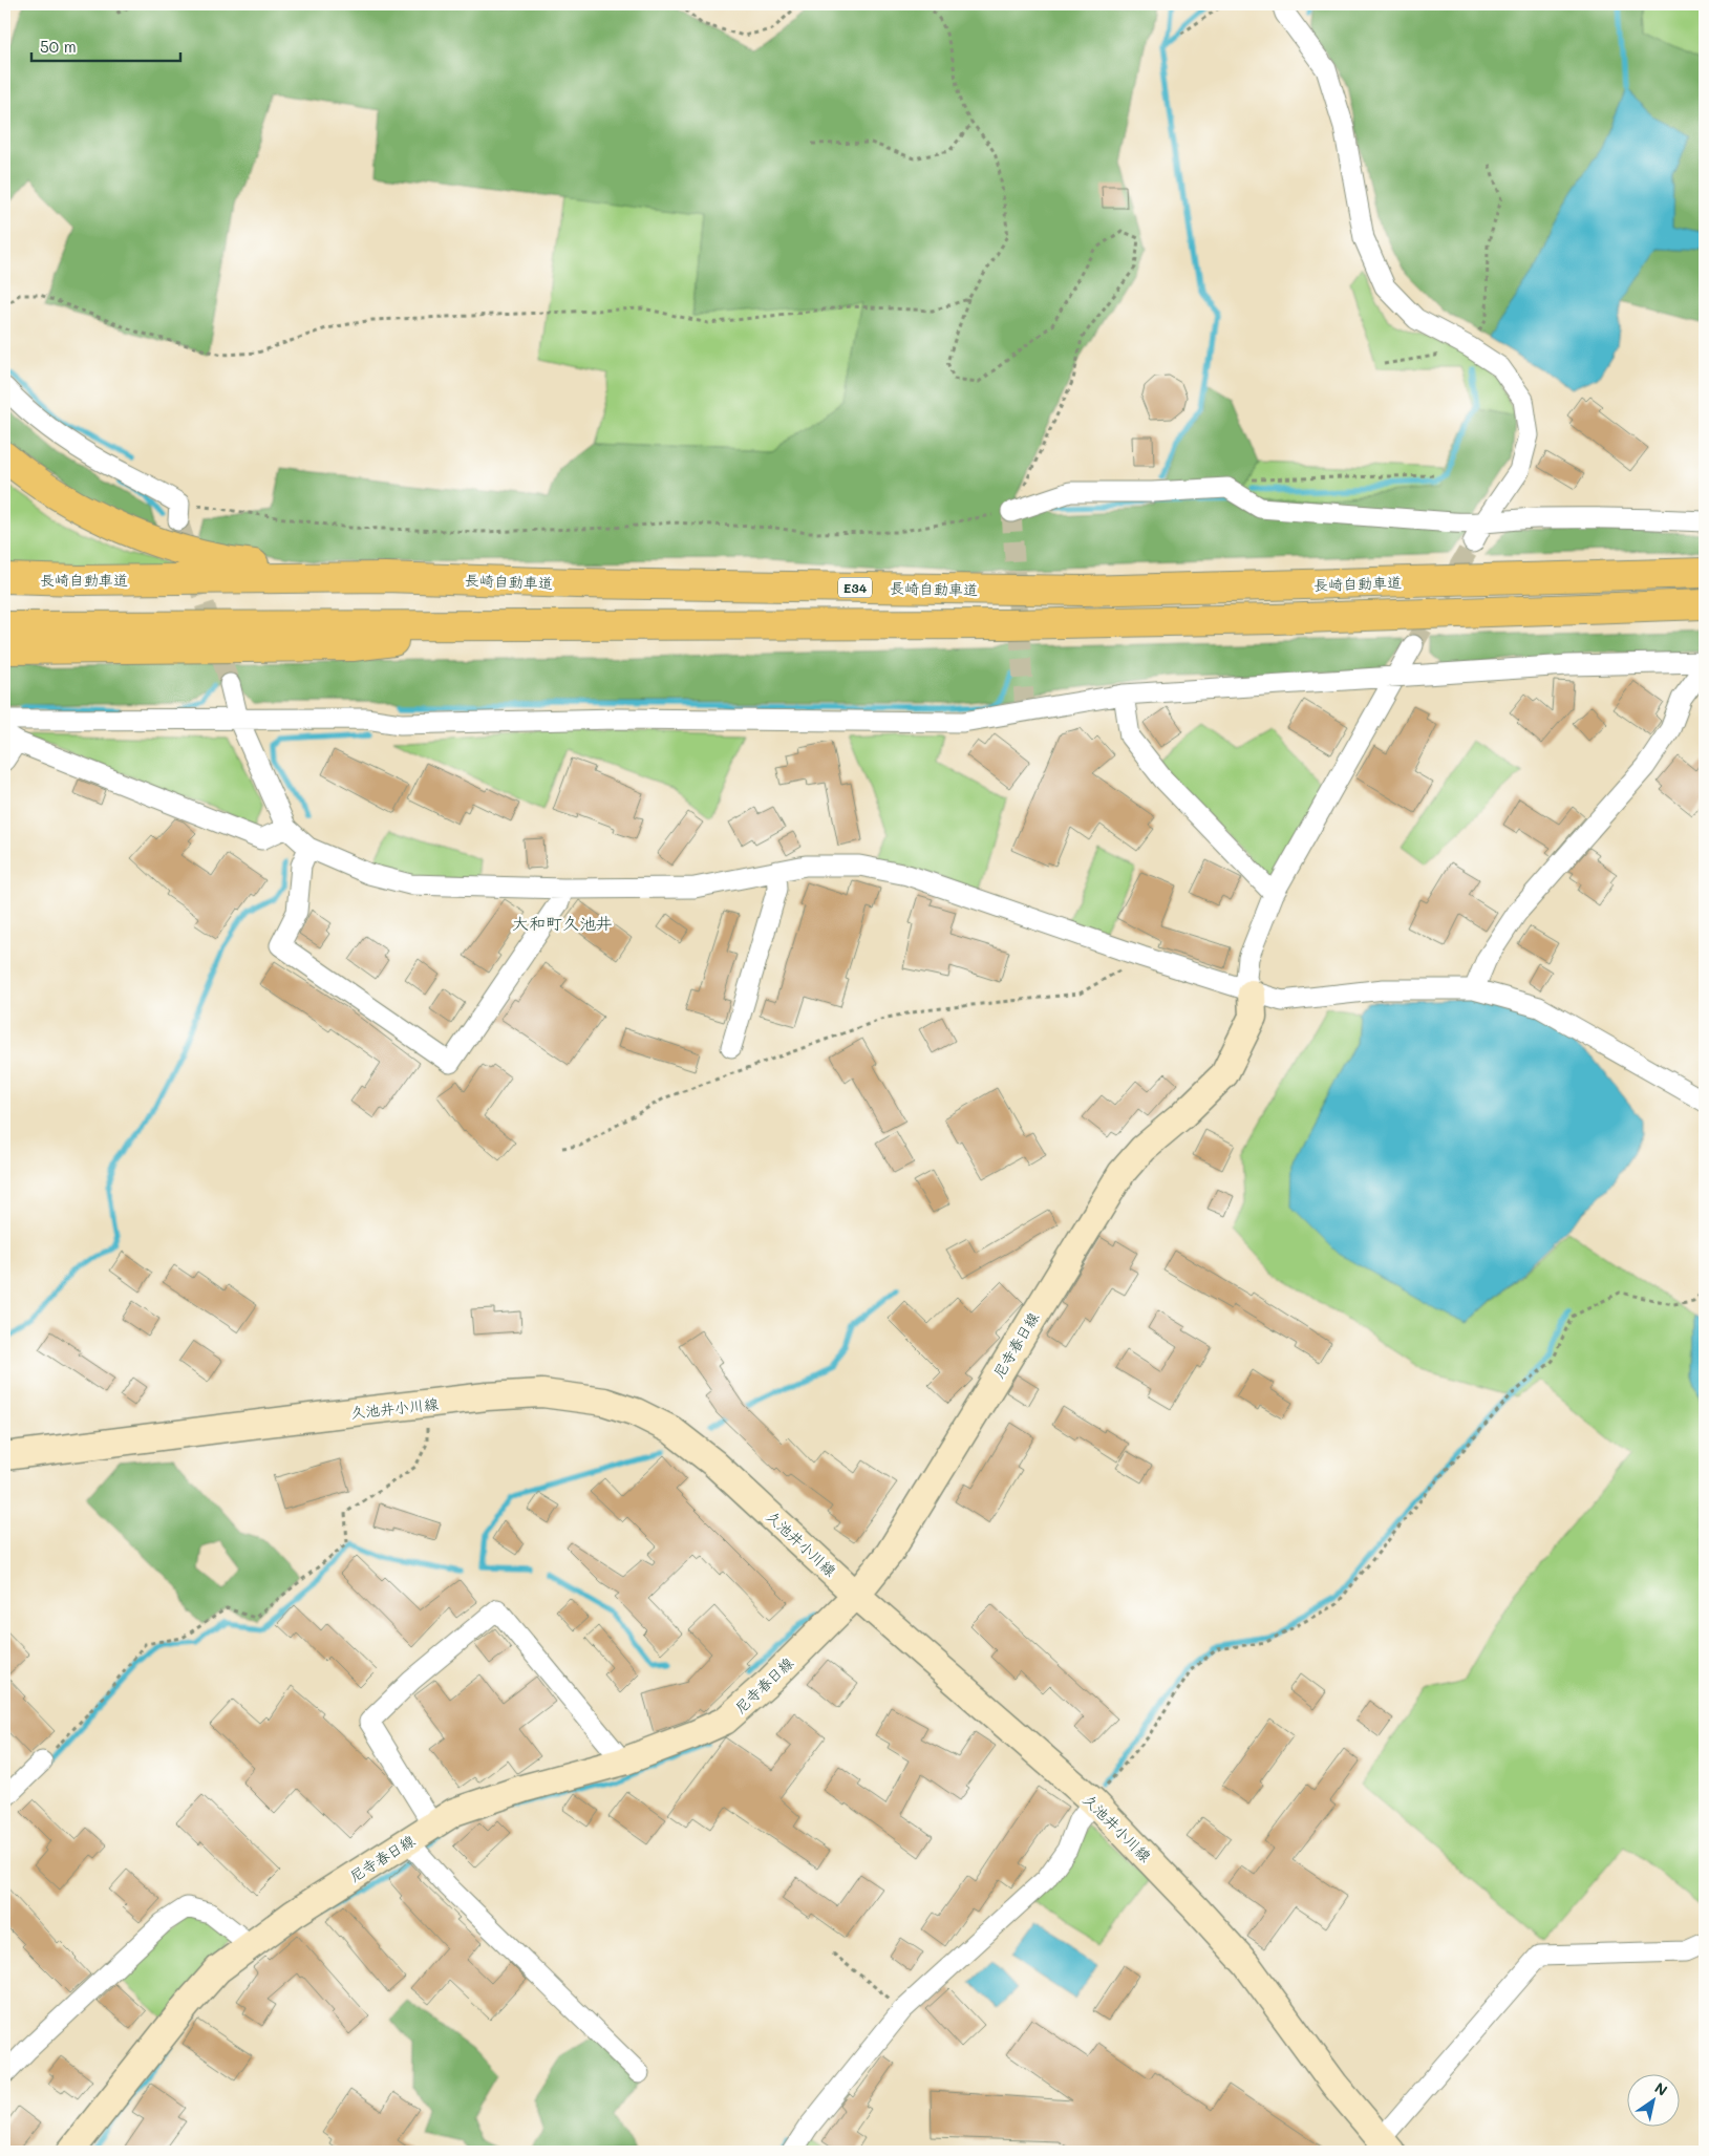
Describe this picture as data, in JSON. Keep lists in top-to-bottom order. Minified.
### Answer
{"streets":{"highway":["長崎自動車道","E34"],"street":["尼寺春日線","久池井小川線"]},"crossings":[["尼寺春日線","久池井小川線"]],"districts":["大和町久池井"],"scale_bar":"50 m","north":"top right"}
